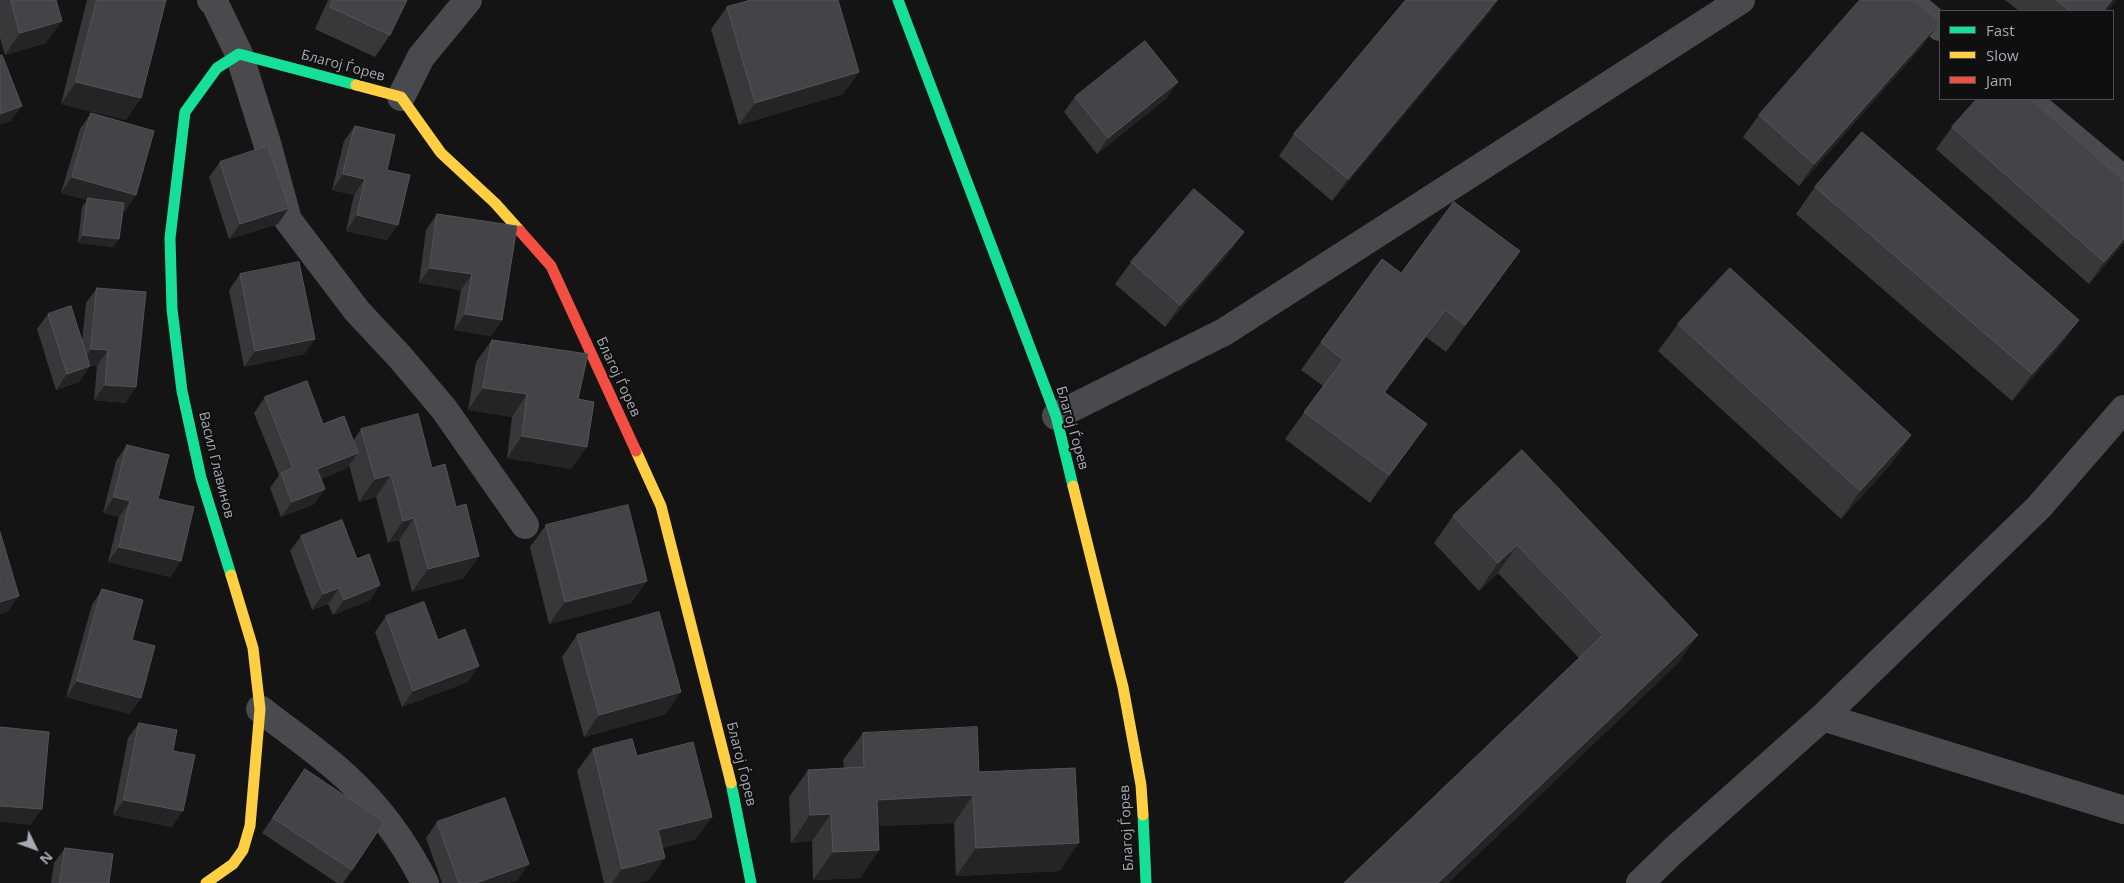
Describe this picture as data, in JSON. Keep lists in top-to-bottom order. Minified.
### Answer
{"streets":{"street":["Благој Ѓорев","Васил Главинов"]},"crossings":[["Благој Ѓорев","Васил Главинов"]],"legend":["Fast","Slow","Jam"],"north":"bottom right"}
